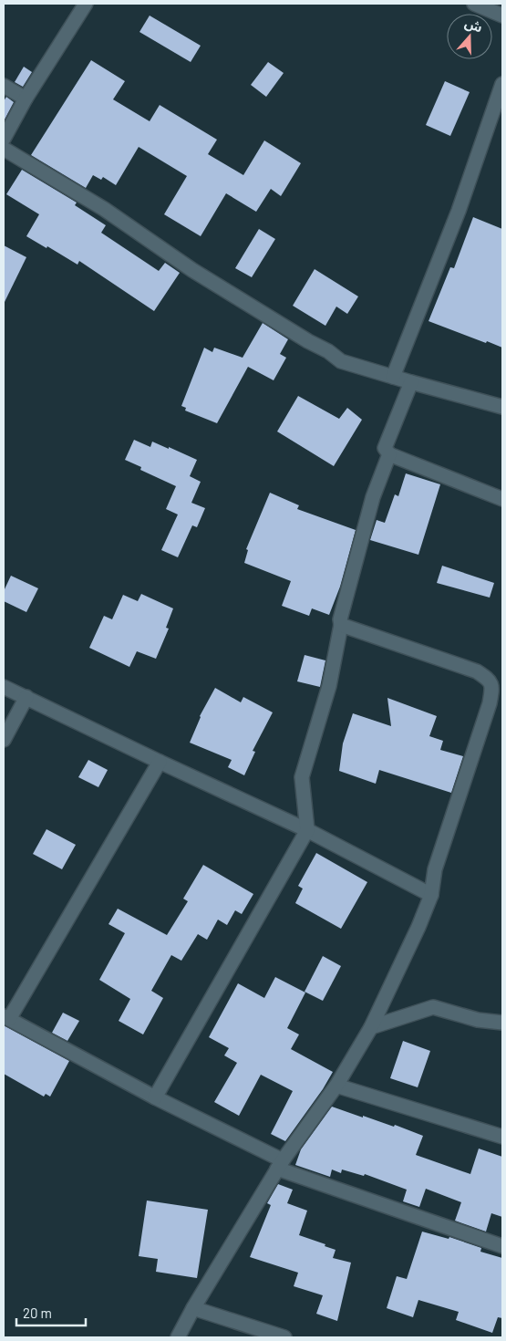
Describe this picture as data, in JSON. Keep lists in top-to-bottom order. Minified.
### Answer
{"scale_bar":"20 m","north":"top"}
